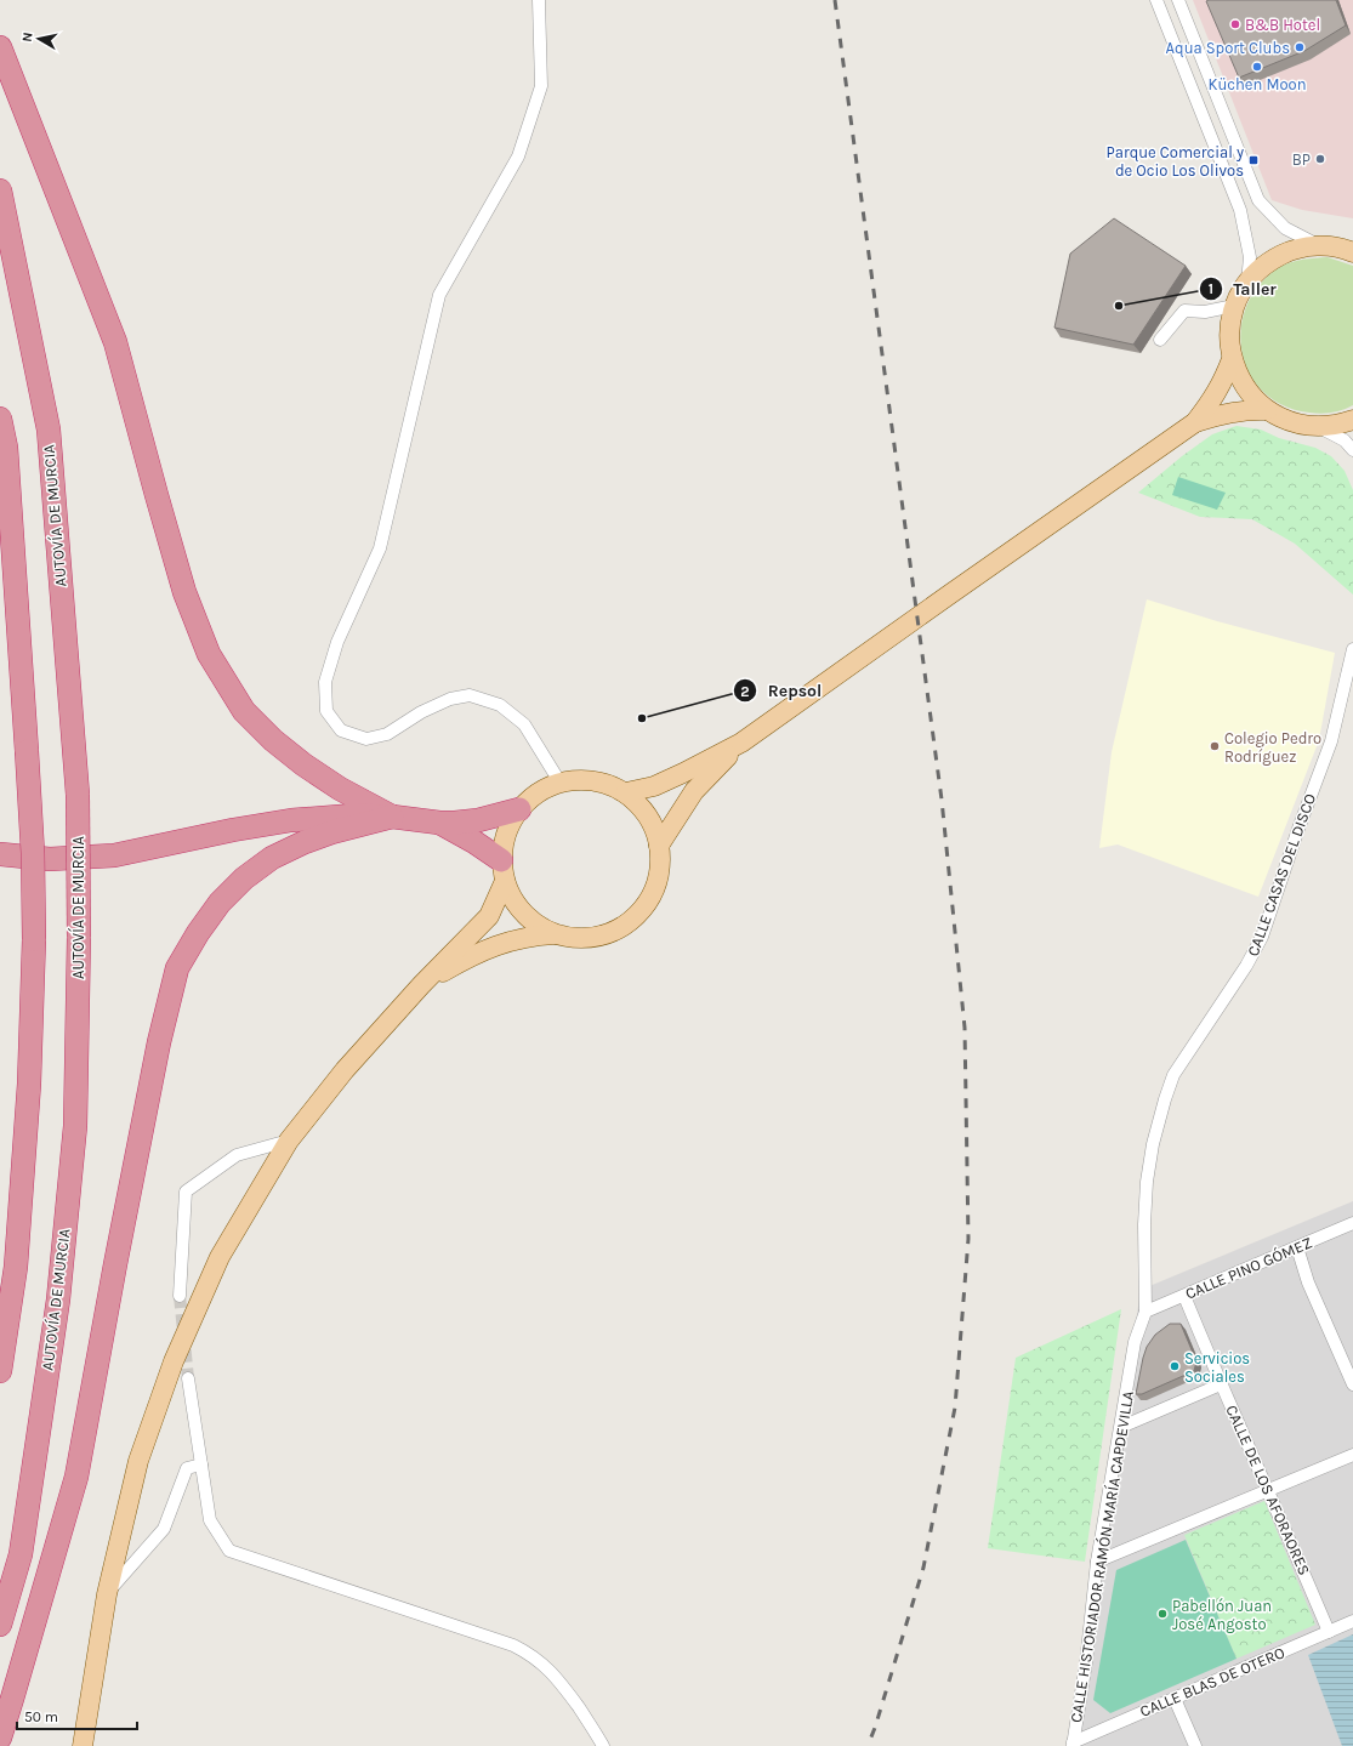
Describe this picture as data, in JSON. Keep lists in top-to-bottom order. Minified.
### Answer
{"streets":{"highway":["AUTOVÍA DE MURCIA"],"street":["CALLE CASAS DEL DISCO","CALLE PINO GÓMEZ","CALLE DE LOS AFORAORES","CALLE HISTORIADOR RAMÓN MARÍA CAPDEVILLA","CALLE BLAS DE OTERO"]},"crossings":[["CALLE CASAS DEL DISCO","CALLE PINO GÓMEZ"],["CALLE CASAS DEL DISCO","CALLE HISTORIADOR RAMÓN MARÍA CAPDEVILLA"],["CALLE PINO GÓMEZ","CALLE DE LOS AFORAORES"],["CALLE PINO GÓMEZ","CALLE HISTORIADOR RAMÓN MARÍA CAPDEVILLA"],["CALLE DE LOS AFORAORES","CALLE BLAS DE OTERO"],["CALLE HISTORIADOR RAMÓN MARÍA CAPDEVILLA","CALLE BLAS DE OTERO"]],"places":{"other":["B&B Hotel","Aqua Sport Clubs","Küchen Moon","BP","Taller","Repsol","Colegio Pedro Rodríguez","Servicios Sociales","Pabellón Juan José Angosto"],"transit":["Parque Comercial y de Ocio Los Olivos"]},"scale_bar":"50 m","north":"left"}
